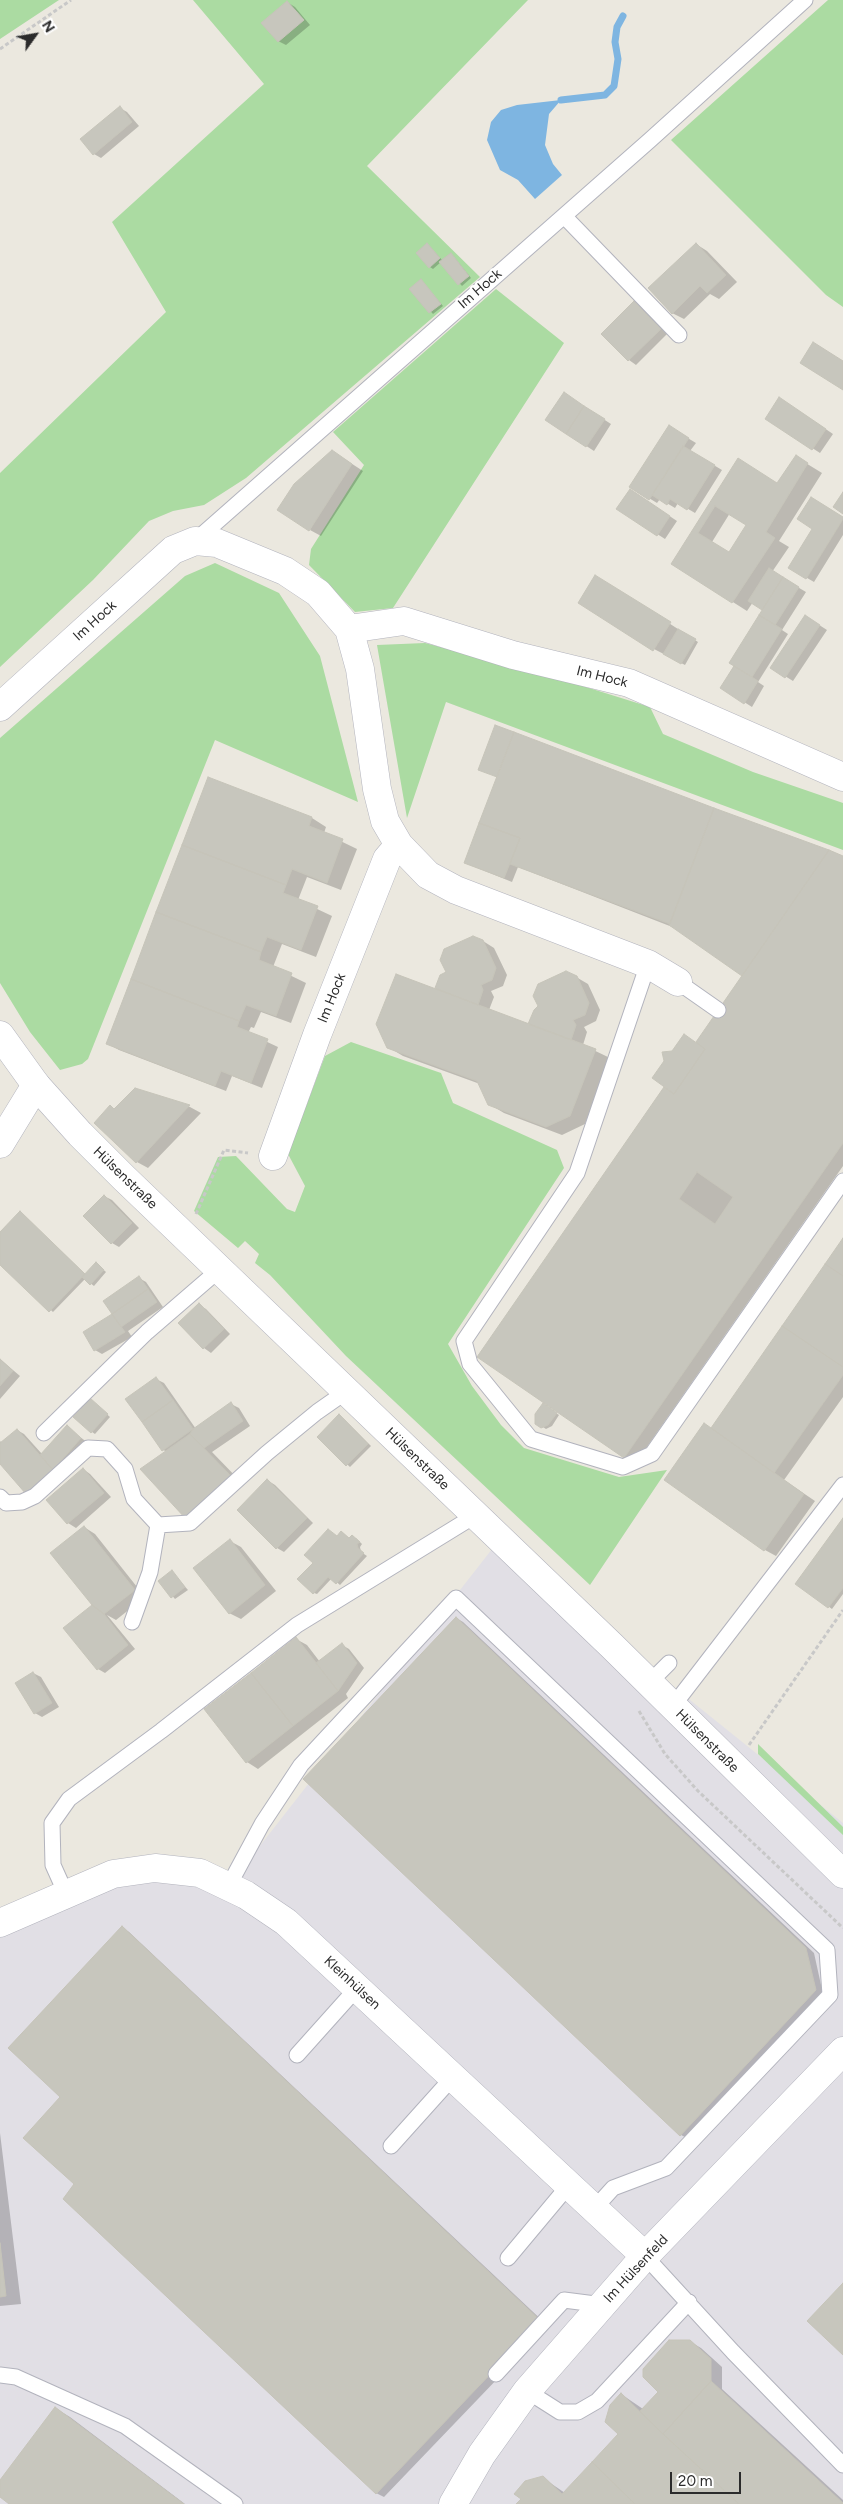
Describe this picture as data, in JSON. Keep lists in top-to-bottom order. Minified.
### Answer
{"streets":{"street":["Im Hock","Hülsenstraße","Kleinhülsen","Im Hülsenfeld"]},"crossings":[["Kleinhülsen","Im Hülsenfeld"]],"scale_bar":"20 m","north":"top right"}
